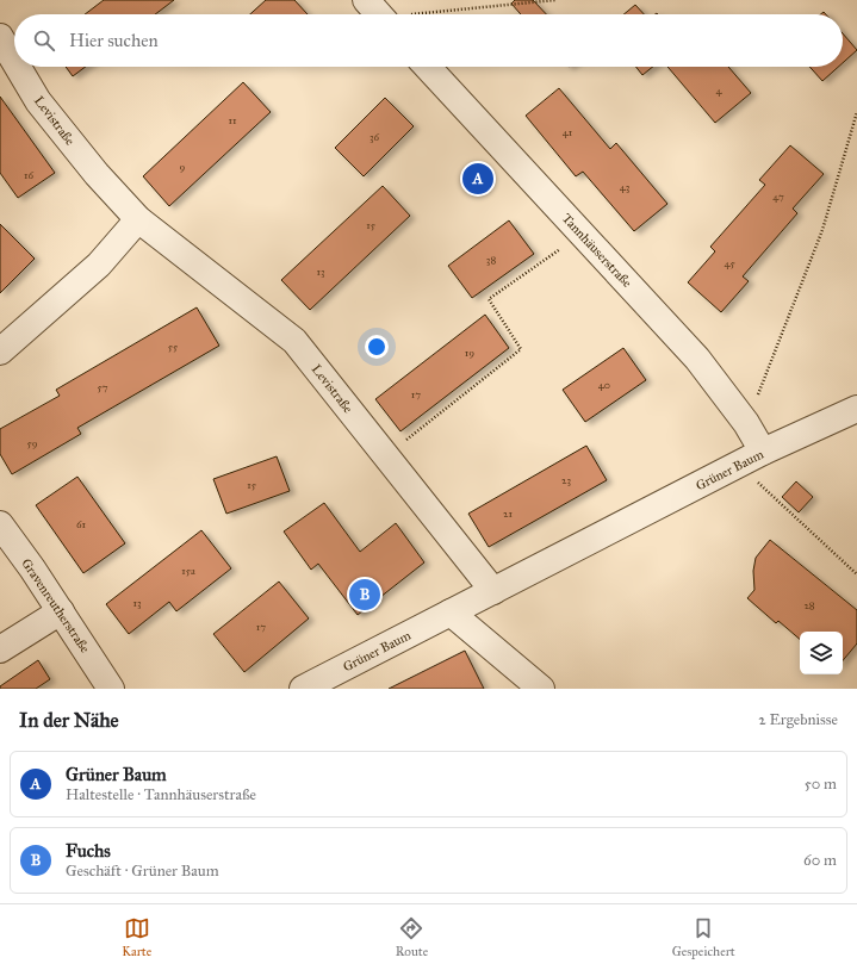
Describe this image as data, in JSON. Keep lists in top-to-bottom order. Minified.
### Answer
{"streets":{"street":["Levistraße","Tannhäuserstraße","Grüner Baum","Gravenreutherstraße"]},"crossings":[["Levistraße","Grüner Baum"],["Tannhäuserstraße","Grüner Baum"]],"house_numbers":["4","11","41","36","9","16","43","47","15","38","45","13","55","19","40","57","17","59","23","15","21","61","15a","13","28","17"],"page":{"search":"Hier suchen","pins":["A","B"],"heading":["In der Nähe","2 Ergebnisse"],"list":[{"mark":"A","name":"Grüner Baum","note":"Haltestelle · Tannhäuserstraße","value":"50 m"},{"mark":"B","name":"Fuchs","note":"Geschäft · Grüner Baum","value":"60 m"}],"nav":["Karte","Route","Gespeichert"]}}
